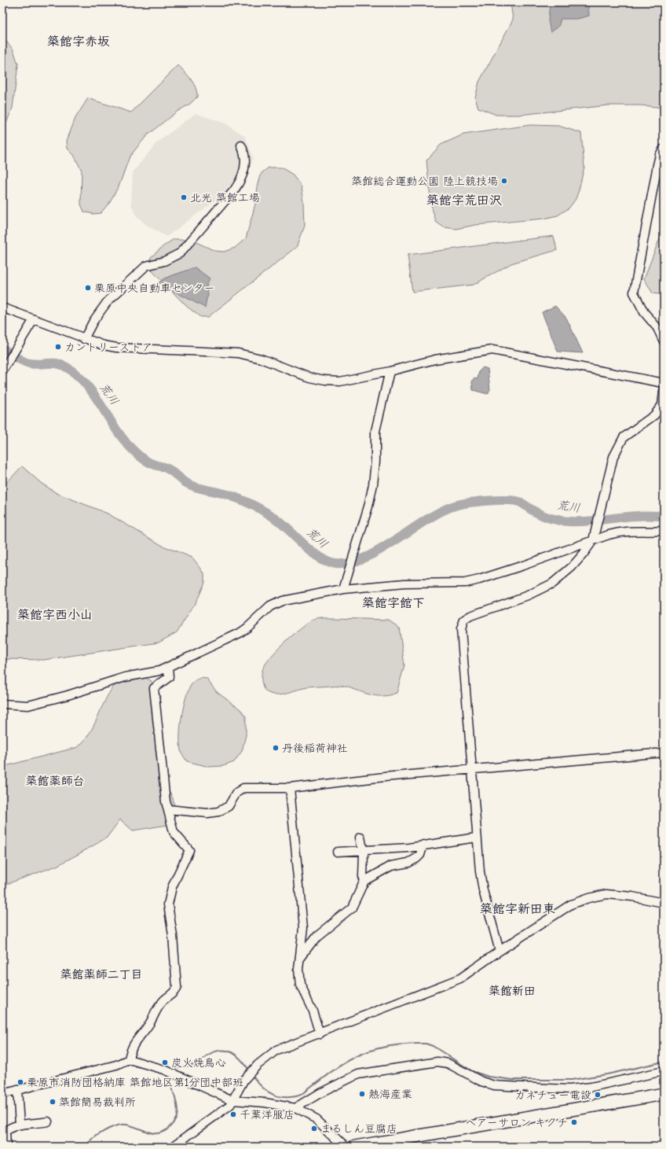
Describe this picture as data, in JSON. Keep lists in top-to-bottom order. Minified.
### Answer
{"districts":["築館字赤坂","築館字荒田沢","築館字館下","築館字西小山","築館薬師台","築館字新田東","築館薬師二丁目","築館新田"],"water":["荒川"],"places":["築館総合運動公園 陸上競技場","北光 築館工場","栗原中央自動車センター","カントリーストア","丹後稲荷神社","炭火焼鳥心","栗原市消防団格納庫 築館地区第1分団中部班","熱海産業","カネチュー電設","築館簡易裁判所","千葉洋服店","ヘアーサロン キクチ","まるしん豆腐店"]}
